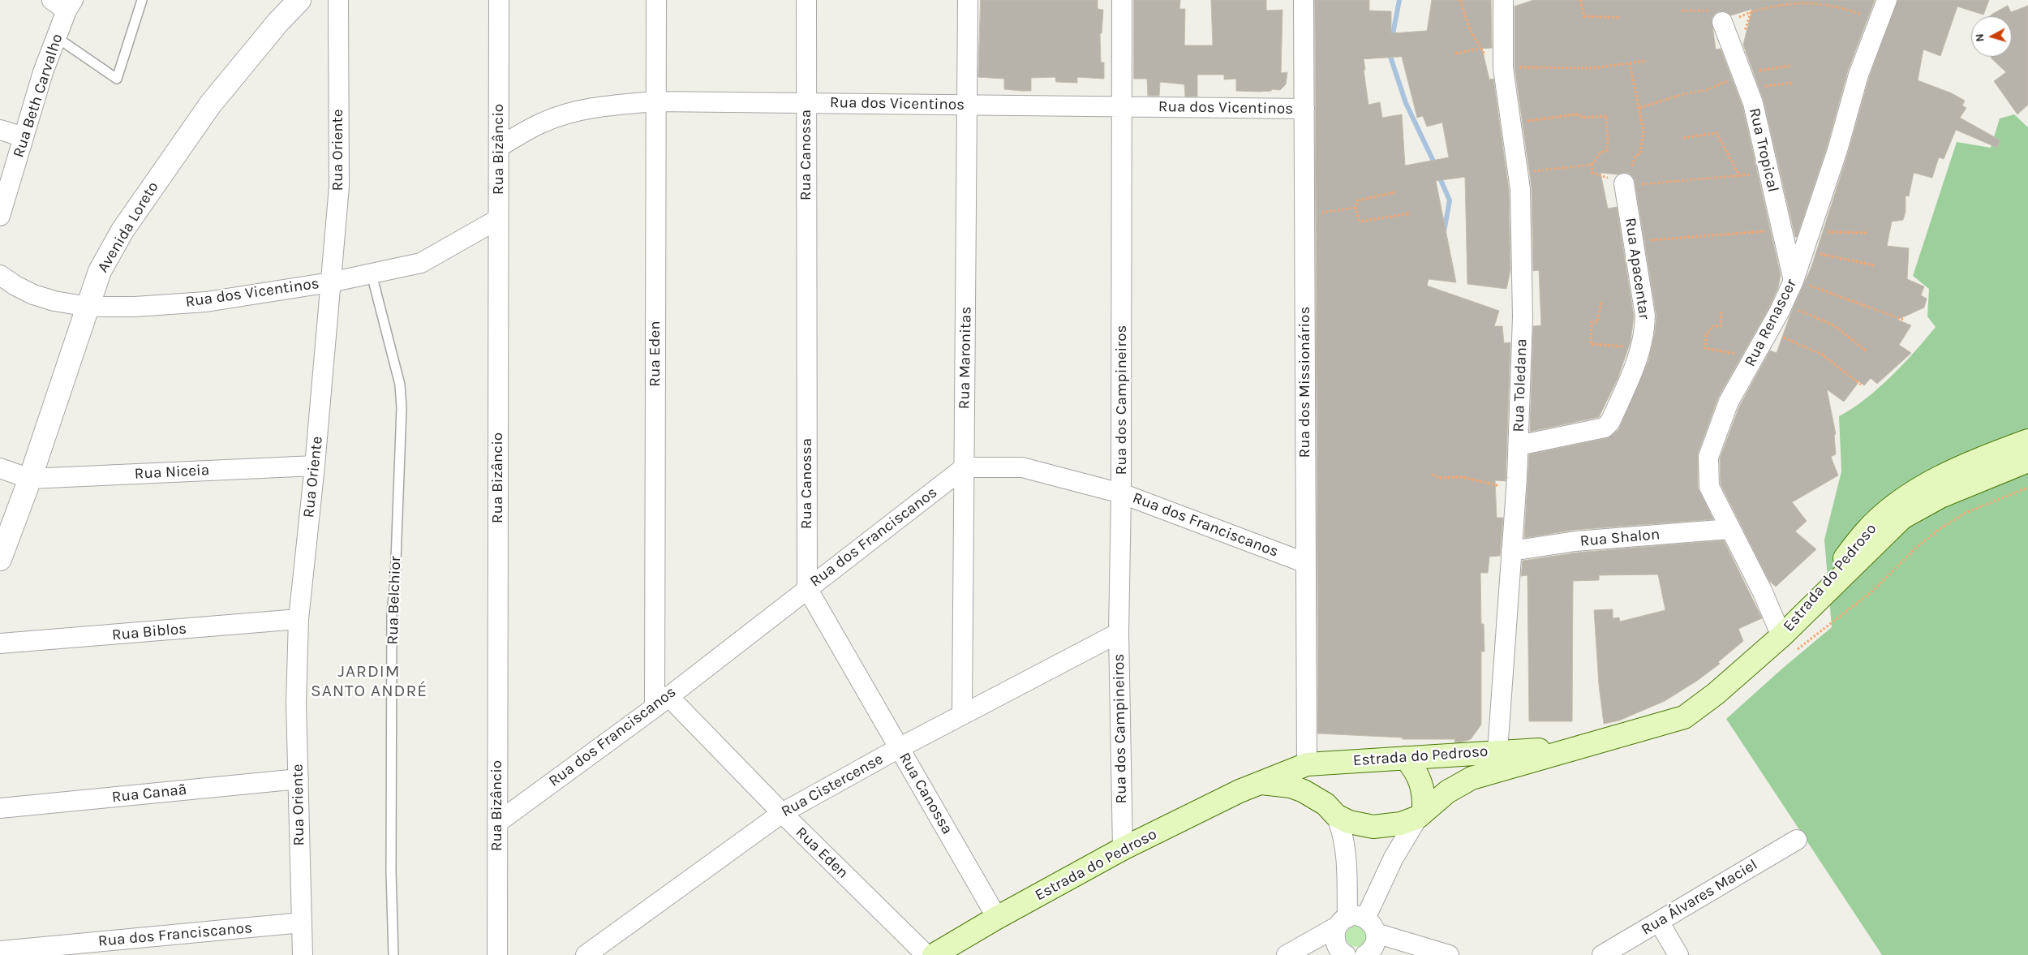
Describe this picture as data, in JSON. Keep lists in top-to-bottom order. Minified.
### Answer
{"streets":{"main road":["Estrada do Pedroso"],"street":["Rua Beth Carvalho","Rua dos Vicentinos","Rua Bizâncio","Rua Oriente","Rua Tropical","Rua Canossa","Avenida Loreto","Rua Apacentar","Rua Renascer","Rua Eden","Rua Maronitas","Rua dos Missionários","Rua Toledana","Rua dos Campineiros","Rua Niceia","Rua dos Franciscanos","Rua Shalon","Rua Biblos","Rua Cistercense","Rua Canaã","Rua Álvares Maciel"],"lane":["Rua Belchior"]},"crossings":[["Rua dos Vicentinos","Rua Bizâncio"],["Rua dos Vicentinos","Rua Oriente"],["Rua dos Vicentinos","Rua Canossa"],["Rua dos Vicentinos","Avenida Loreto"],["Rua dos Vicentinos","Rua Eden"],["Rua dos Vicentinos","Rua Maronitas"],["Rua dos Vicentinos","Rua dos Missionários"],["Rua dos Vicentinos","Rua dos Campineiros"],["Rua dos Vicentinos","Rua Belchior"],["Rua Bizâncio","Rua dos Franciscanos"],["Rua Oriente","Rua Niceia"],["Rua Oriente","Rua dos Franciscanos"],["Rua Oriente","Rua Biblos"],["Rua Oriente","Rua Canaã"],["Rua Tropical","Rua Renascer"],["Rua Canossa","Rua dos Franciscanos"],["Rua Canossa","Estrada do Pedroso"],["Rua Canossa","Rua Cistercense"],["Avenida Loreto","Rua Niceia"],["Rua Apacentar","Rua Toledana"],["Rua Renascer","Rua Shalon"],["Rua Renascer","Estrada do Pedroso"],["Rua Eden","Rua dos Franciscanos"],["Rua Eden","Rua Cistercense"],["Rua Maronitas","Rua dos Franciscanos"],["Rua Maronitas","Rua Cistercense"],["Rua dos Missionários","Rua dos Franciscanos"],["Rua dos Missionários","Estrada do Pedroso"],["Rua Toledana","Rua Shalon"],["Rua Toledana","Estrada do Pedroso"],["Rua dos Campineiros","Rua dos Franciscanos"],["Rua dos Campineiros","Estrada do Pedroso"],["Rua dos Campineiros","Rua Cistercense"]],"districts":["JARDIM SANTO ANDRÉ"],"north":"left"}
